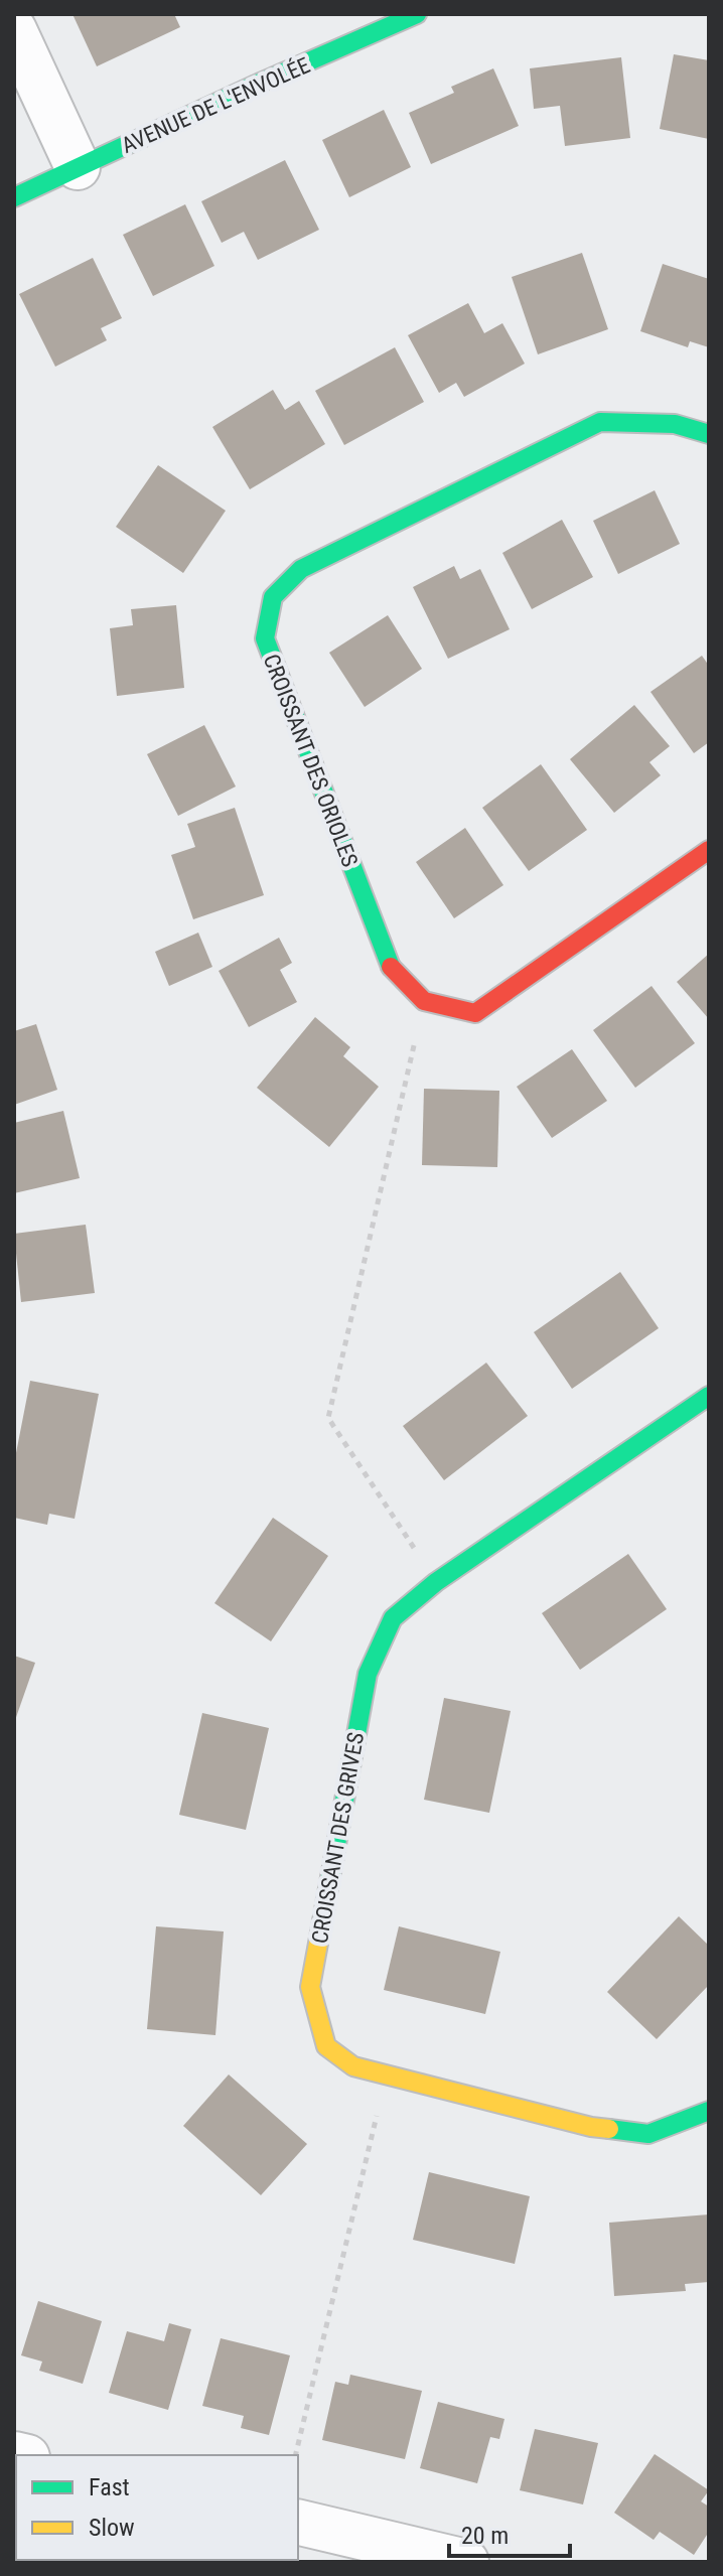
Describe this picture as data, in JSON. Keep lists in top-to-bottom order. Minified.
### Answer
{"streets":{"street":["AVENUE DE L'ENVOLÉE","CROISSANT DES ORIOLES","CROISSANT DES GRIVES"]},"legend":["Fast","Slow"],"scale_bar":"20 m"}
